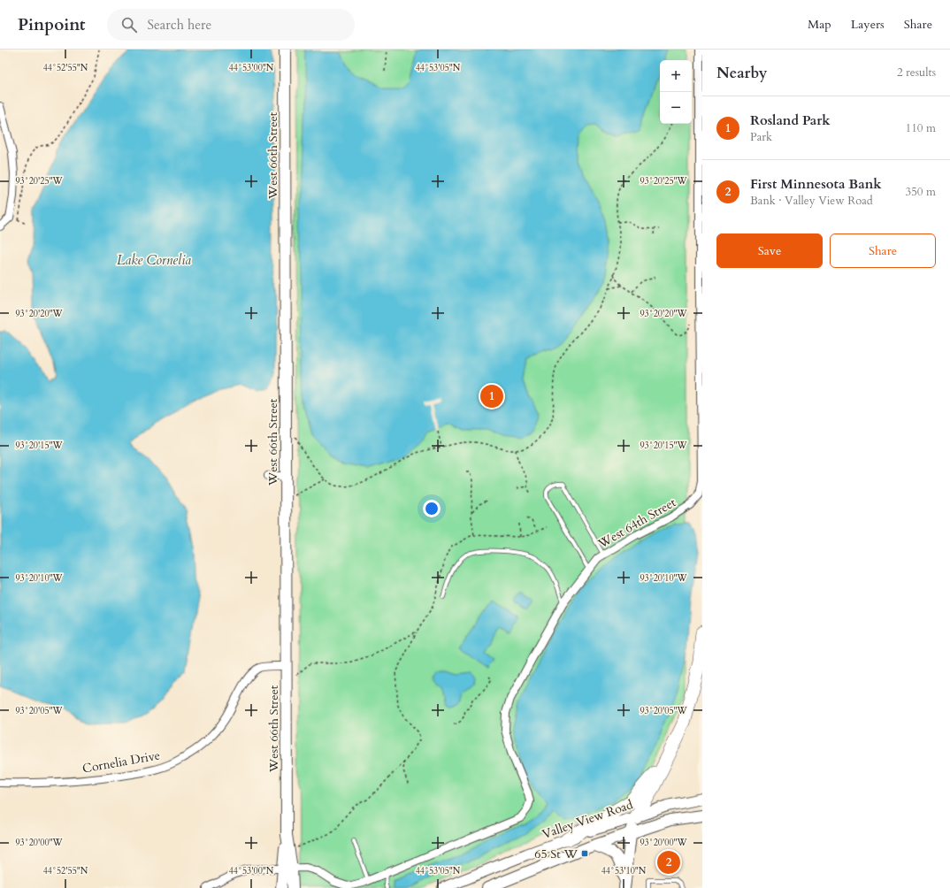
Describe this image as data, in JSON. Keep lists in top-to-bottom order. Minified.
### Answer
{"streets":{"street":["West 66th Street","West 64th Street","Cornelia Drive","Valley View Road"]},"crossings":[["West 66th Street","West 64th Street"],["West 66th Street","Cornelia Drive"]],"water":["Lake Cornelia"],"places":{"transit":["65 St W"]},"page":{"header":"Pinpoint","search":"Search here","nav":["Map","Layers","Share"],"heading":["Nearby","2 results"],"map_buttons":["+","−"],"list":[{"mark":"1","name":"Rosland Park","note":"Park","value":"110 m"},{"mark":"2","name":"First Minnesota Bank","note":"Bank · Valley View Road","value":"350 m"}],"buttons":["Save","Share"],"pins":["1","2"]},"coordinates":["44°52'55\"N","44°53'00\"N","44°53'05\"N","93°20'25\"W","93°20'20\"W","93°20'15\"W","93°20'10\"W","93°20'05\"W","93°20'00\"W","44°53'10\"N"]}
